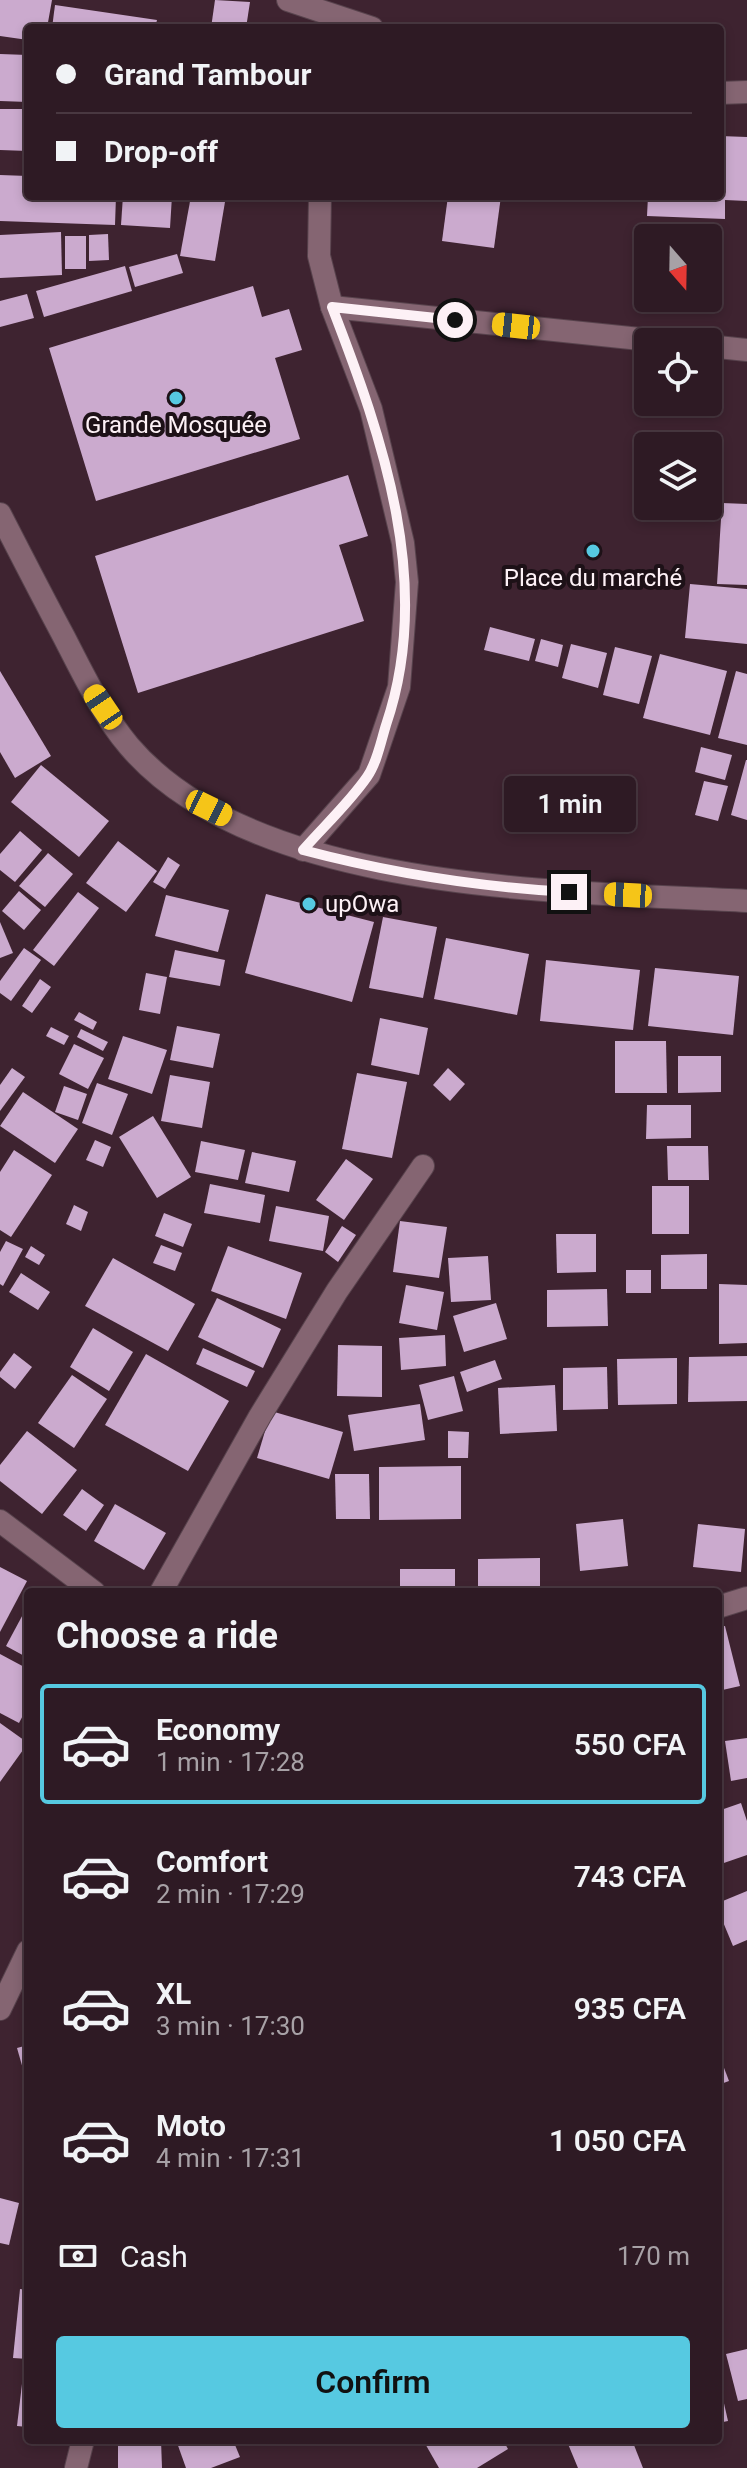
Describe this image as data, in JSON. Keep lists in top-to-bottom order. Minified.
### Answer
{"places":["Grande Mosquée","Place du marché","upOwa"],"north":"bottom","page":{"banner":["Grand Tambour","Drop-off"],"bubble":"1 min","heading":"Choose a ride","list":[{"name":"Economy","note":"1 min · 17:28","value":"550 CFA"},{"name":"Comfort","note":"2 min · 17:29","value":"743 CFA"},{"name":"XL","note":"3 min · 17:30","value":"935 CFA"},{"name":"Moto","note":"4 min · 17:31","value":"1 050 CFA"}],"pay":["Cash","170 m"],"buttons":"Confirm"}}
